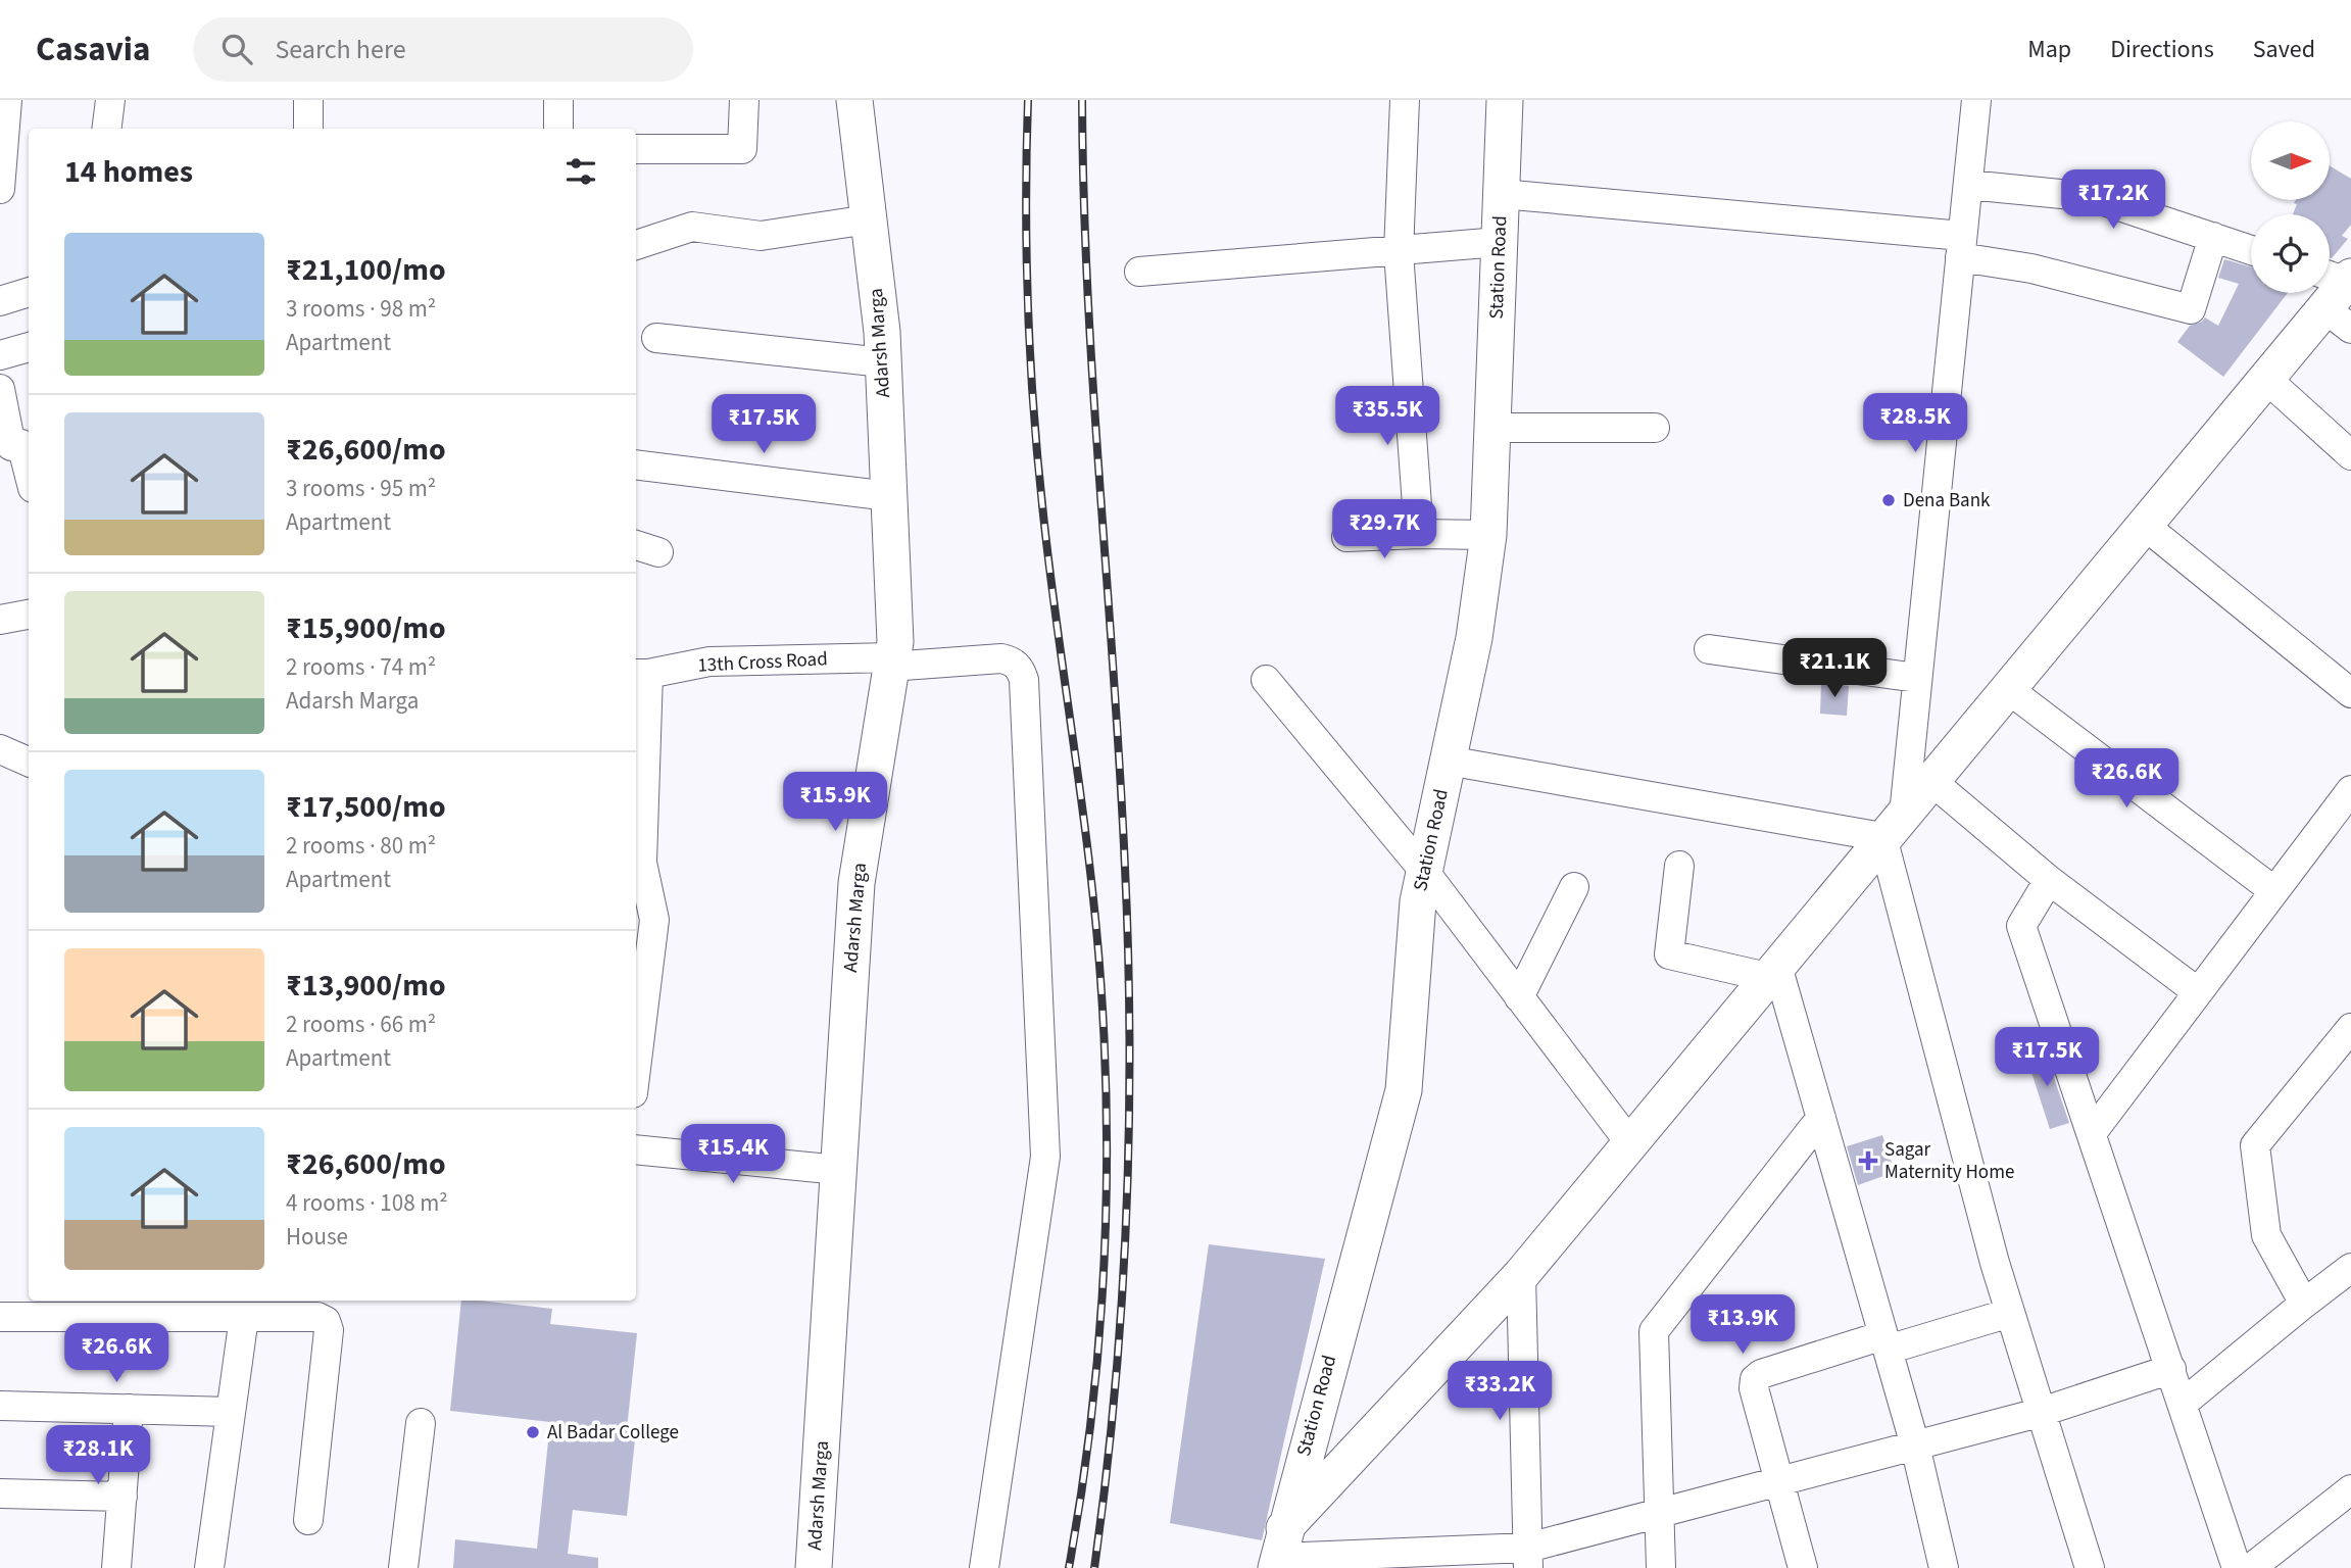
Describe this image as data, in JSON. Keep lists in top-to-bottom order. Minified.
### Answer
{"streets":{"main road":["Station Road","Adarsh Marga"],"street":["13th Cross Road"]},"crossings":[["Adarsh Marga","13th Cross Road"]],"places":{"other":["Dena Bank","Al Badar College"],"health":["Sagar Maternity Home"]},"north":"right","page":{"header":"Casavia","search":"Search here","nav":["Map","Directions","Saved"],"heading":"14 homes","price":["₹17.2K","₹35.5K","₹28.5K","₹17.5K","₹29.7K","₹21.1K","₹26.6K","₹15.9K","₹17.5K","₹15.4K","₹13.9K","₹26.6K","₹33.2K","₹28.1K"],"list":[{"name":"₹21,100/mo","note":"3 rooms · 98 m² · Apartment"},{"name":"₹26,600/mo","note":"3 rooms · 95 m² · Apartment"},{"name":"₹15,900/mo","note":"2 rooms · 74 m² · Adarsh Marga"},{"name":"₹17,500/mo","note":"2 rooms · 80 m² · Apartment"},{"name":"₹13,900/mo","note":"2 rooms · 66 m² · Apartment"},{"name":"₹26,600/mo","note":"4 rooms · 108 m² · House"}]}}
